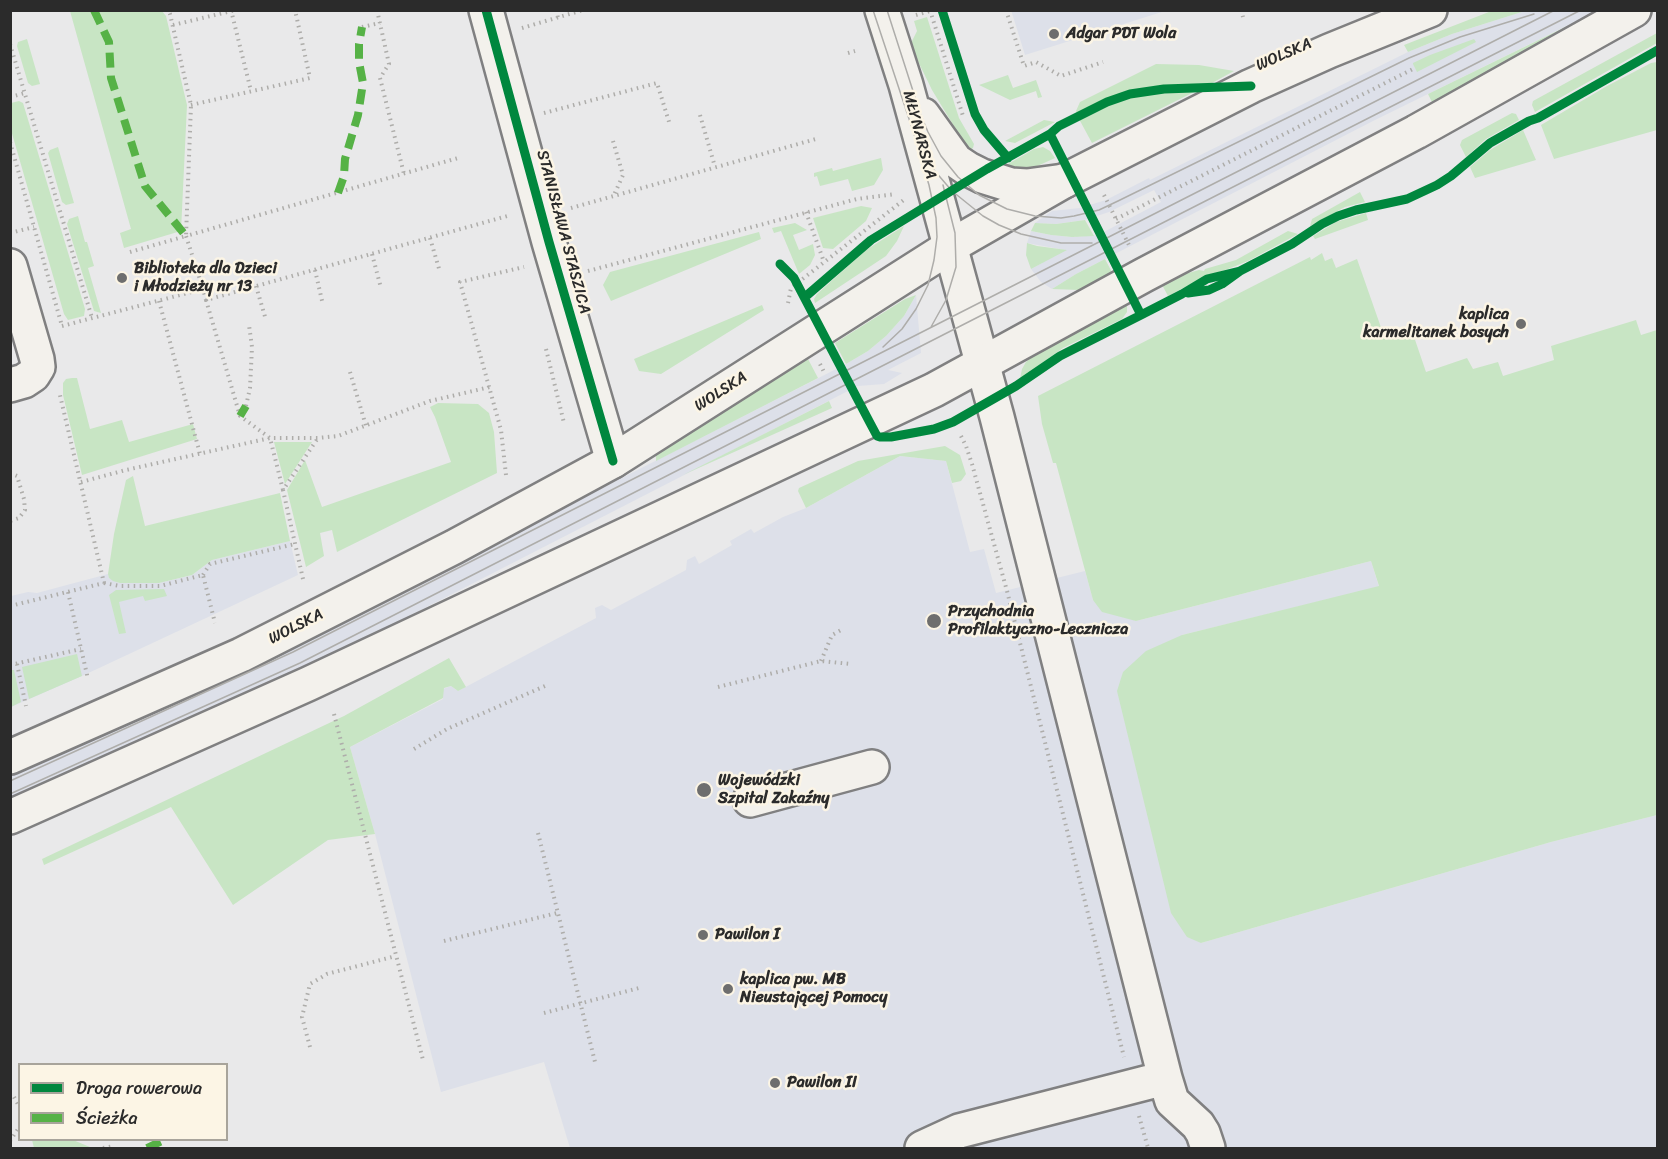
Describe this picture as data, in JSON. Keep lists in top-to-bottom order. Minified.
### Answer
{"streets":{"main road":["WOLSKA","MŁYNARSKA","STANISŁAWA STASZICA"]},"crossings":[["WOLSKA","MŁYNARSKA"],["WOLSKA","STANISŁAWA STASZICA"]],"places":["Adgar PDT Wola","Biblioteka dla Dzieci i Młodzieży nr 13","kaplica karmelitanek bosych","Przychodnia Profilaktyczno-Lecznicza","Wojewódzki Szpital Zakaźny","Pawilon I","kaplica pw. MB Nieustającej Pomocy","Pawilon II"],"legend":["Droga rowerowa","Ścieżka"]}
